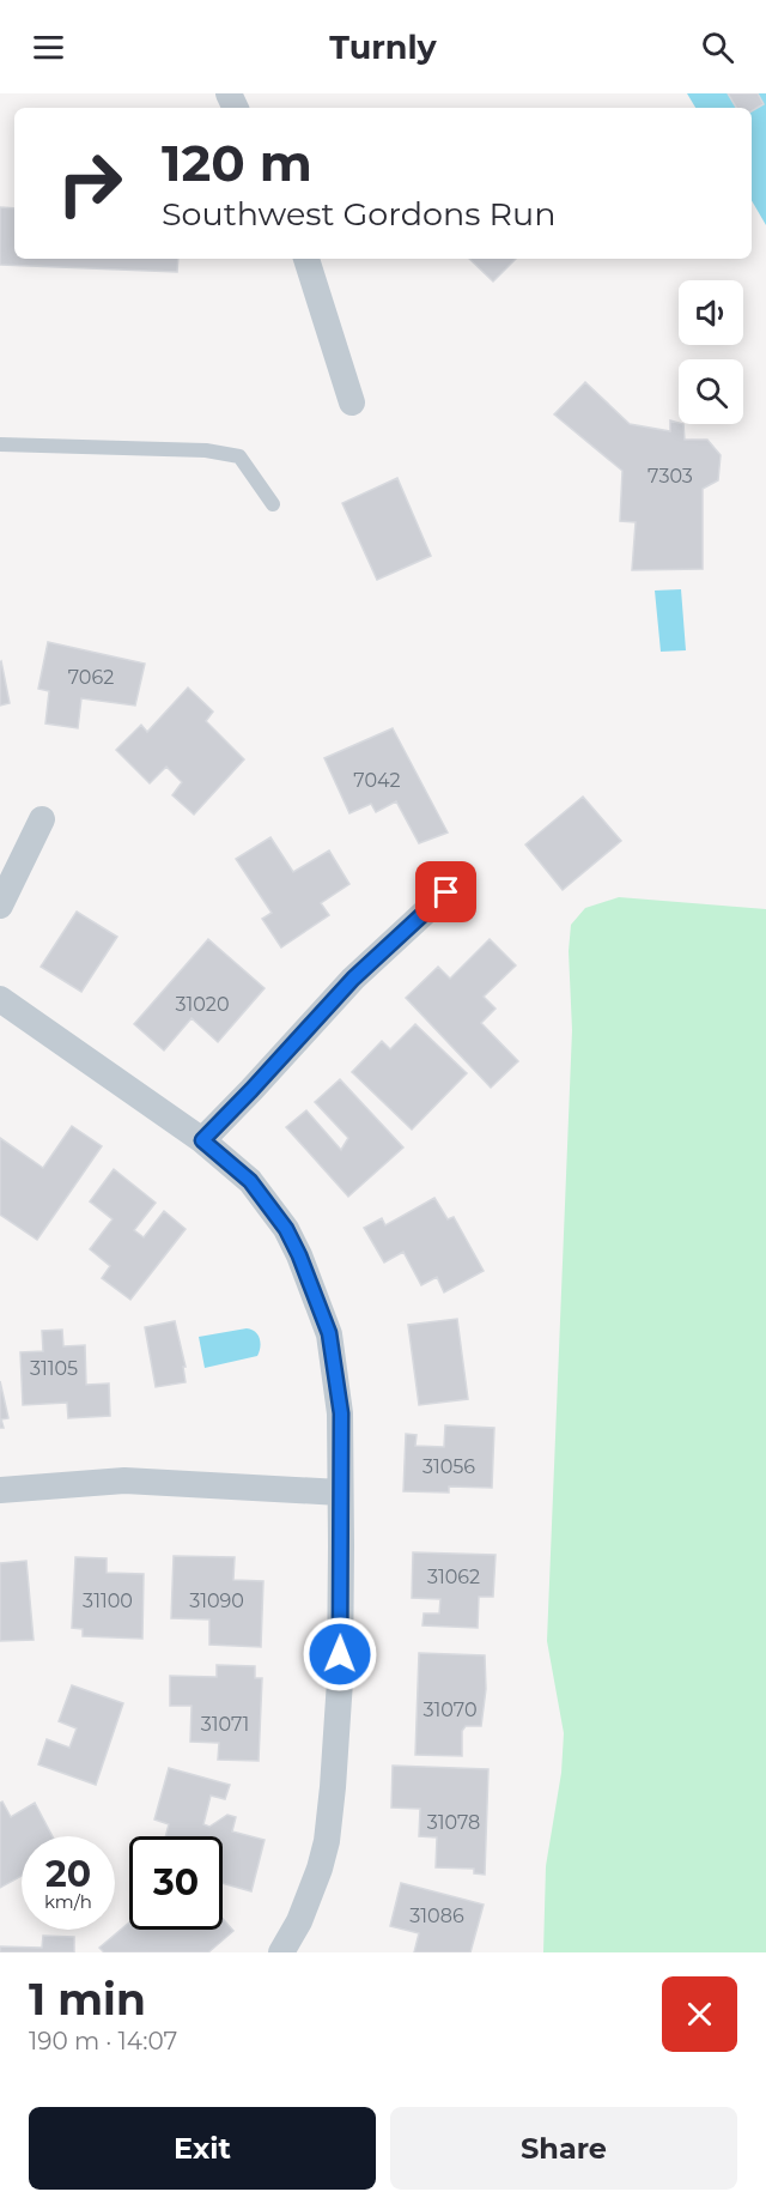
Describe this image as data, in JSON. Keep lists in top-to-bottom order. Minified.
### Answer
{"house_numbers":["7303","7062","7042","31020","31105","31056","31062","31100","31090","31070","31071","31078","31086"],"page":{"header":"Turnly","turn":["120 m","Southwest Gordons Run"],"speed":"20 km/h","limit":"30","heading":["1 min","190 m · 14:07"],"buttons":["Exit","Share"]}}
